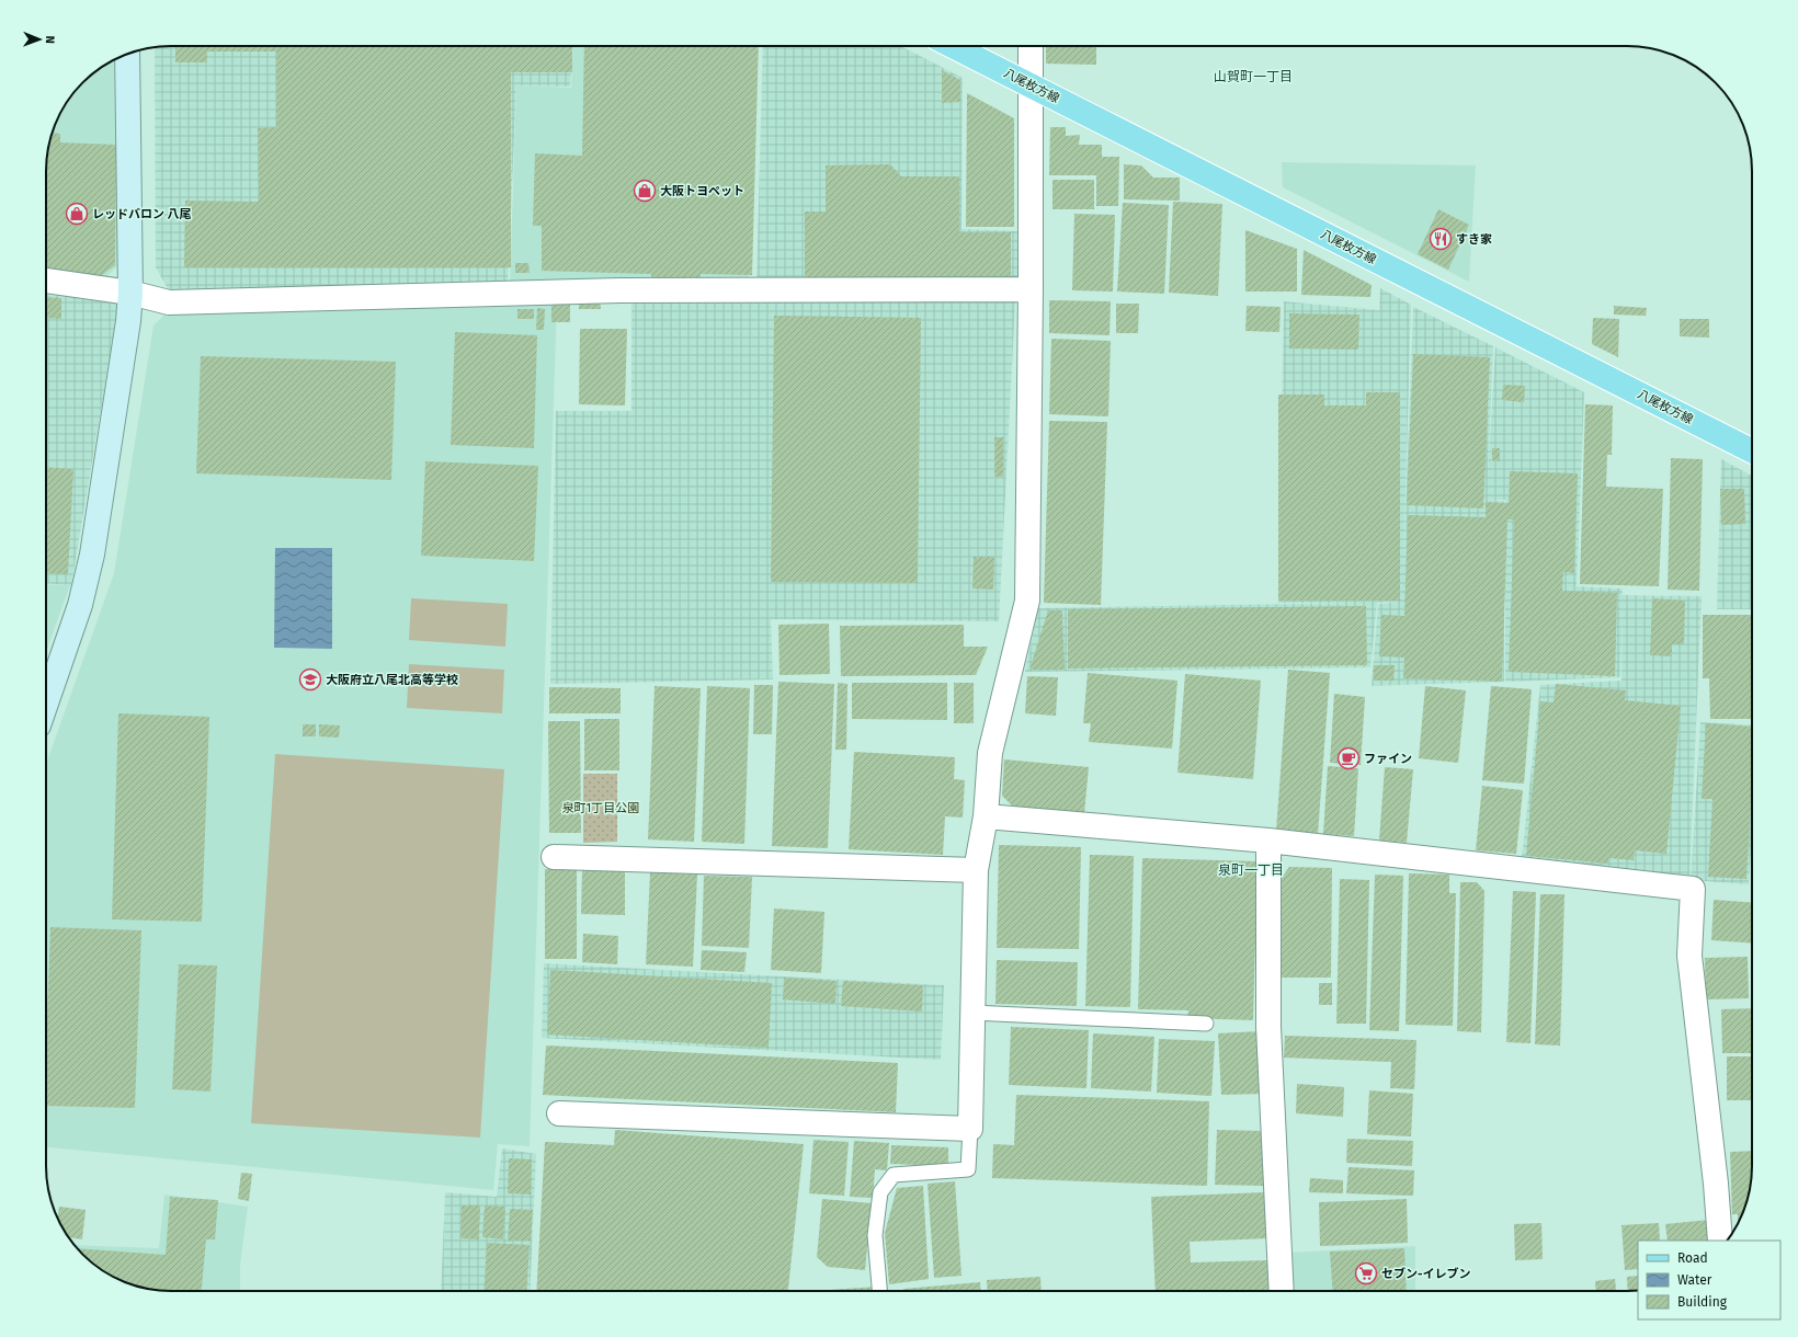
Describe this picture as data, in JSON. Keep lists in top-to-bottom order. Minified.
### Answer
{"streets":{"main road":["八尾枚方線"]},"districts":["山賀町一丁目","泉町一丁目"],"parks":["泉町1丁目公園"],"places":{"shop":["大阪トヨペット","レッドバロン 八尾"],"restaurant":["すき家"],"school or university":["大阪府立八尾北高等学校"],"cafe":["ファイン"],"supermarket":["セブン-イレブン"]},"legend":["Road","Water","Building"],"north":"right"}
